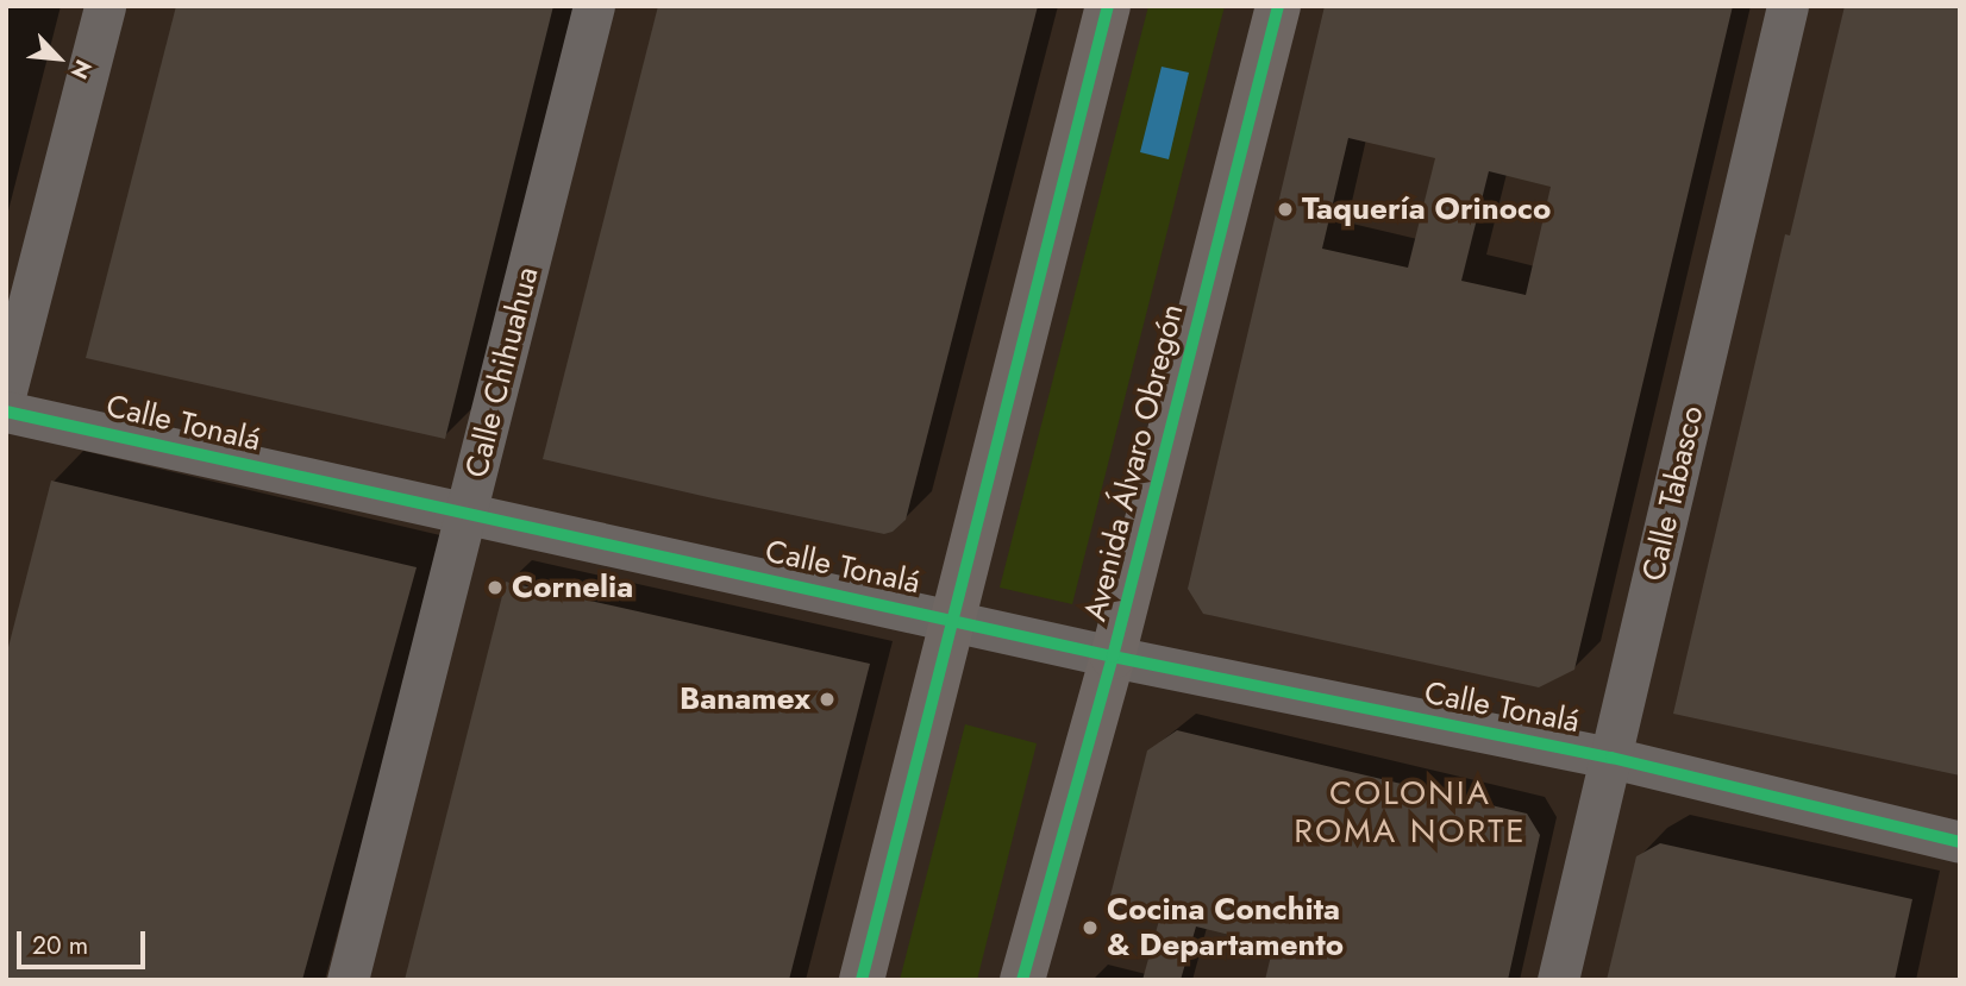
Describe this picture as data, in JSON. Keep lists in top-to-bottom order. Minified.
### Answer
{"streets":{"main road":["Avenida Álvaro Obregón"],"street":["Calle Chihuahua","Calle Tonalá","Calle Tabasco"]},"crossings":[["Calle Chihuahua","Calle Tonalá"],["Calle Tonalá","Avenida Álvaro Obregón"],["Calle Tonalá","Calle Tabasco"]],"districts":["COLONIA ROMA NORTE"],"places":["Taquería Orinoco","Cornelia","Banamex","Cocina Conchita & Departamento"],"scale_bar":"20 m","north":"bottom right"}
